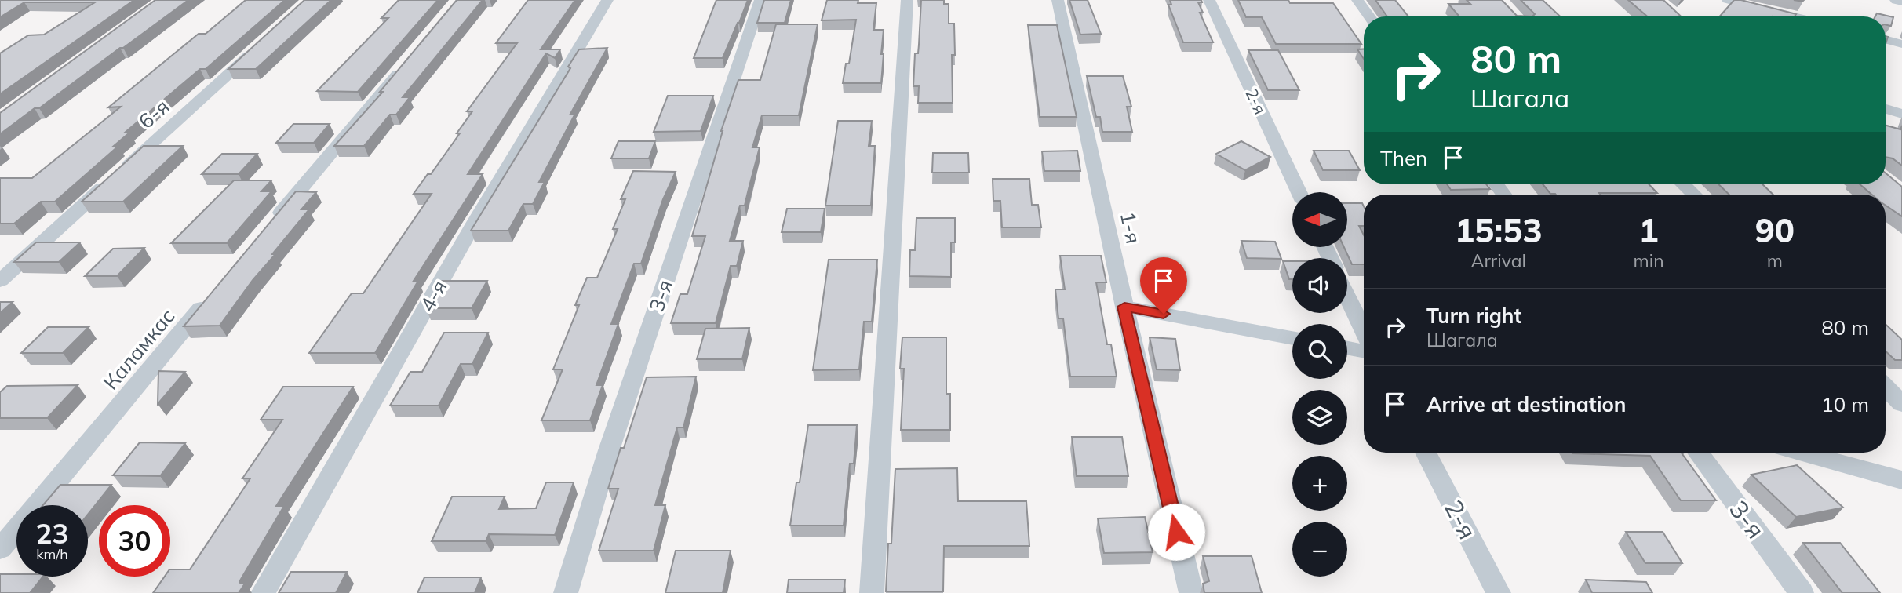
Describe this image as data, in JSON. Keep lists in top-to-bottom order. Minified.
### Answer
{"streets":{"street":["2-я","6-я","1-я","4-я","3-я","Каламкас"]},"north":"left","page":{"turn":["80 m","Шагала"],"then":"Then","map_buttons":["+","−"],"eta":["15:53","Arrival","1","min","90","m"],"list":[{"name":"Turn right","note":"Шагала","value":"80 m"},{"name":"Arrive at destination","value":"10 m"}],"speed":"23 km/h","limit":"30"}}
